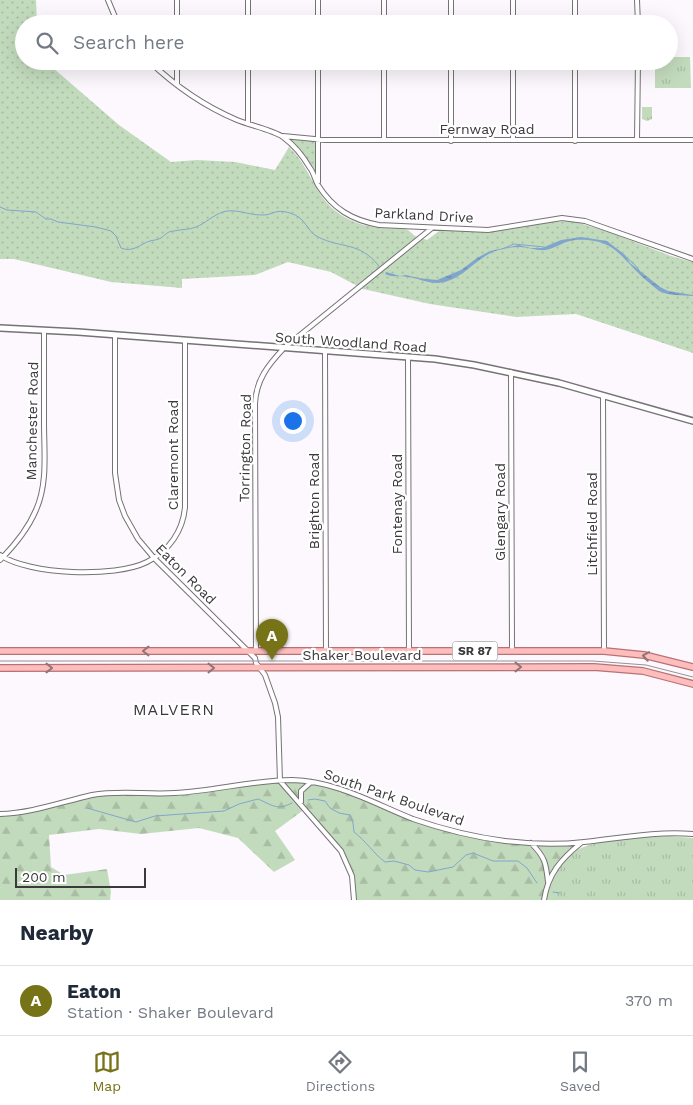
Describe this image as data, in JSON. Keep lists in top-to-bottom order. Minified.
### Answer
{"streets":{"main road":["SR 87","Shaker Boulevard"],"street":["Fernway Road","Parkland Drive","South Woodland Road","Manchester Road","Torrington Road","Claremont Road","Brighton Road","Fontenay Road","Glengary Road","Litchfield Road","Eaton Road","South Park Boulevard"]},"crossings":[["Fernway Road","Parkland Drive"],["Parkland Drive","Torrington Road"],["South Woodland Road","Manchester Road"],["South Woodland Road","Torrington Road"],["South Woodland Road","Claremont Road"],["South Woodland Road","Brighton Road"],["South Woodland Road","Fontenay Road"],["South Woodland Road","Glengary Road"],["South Woodland Road","Litchfield Road"],["South Woodland Road","Eaton Road"],["Torrington Road","Shaker Boulevard"],["Claremont Road","Eaton Road"],["Brighton Road","Shaker Boulevard"],["Fontenay Road","Shaker Boulevard"],["Glengary Road","Shaker Boulevard"],["Litchfield Road","Shaker Boulevard"],["Eaton Road","Shaker Boulevard"]],"districts":["MALVERN"],"scale_bar":"200 m","page":{"search":"Search here","pins":"A","scale":"200 m","heading":"Nearby","list":[{"mark":"A","name":"Eaton","note":"Station · Shaker Boulevard","value":"370 m"}],"nav":["Map","Directions","Saved"]}}
